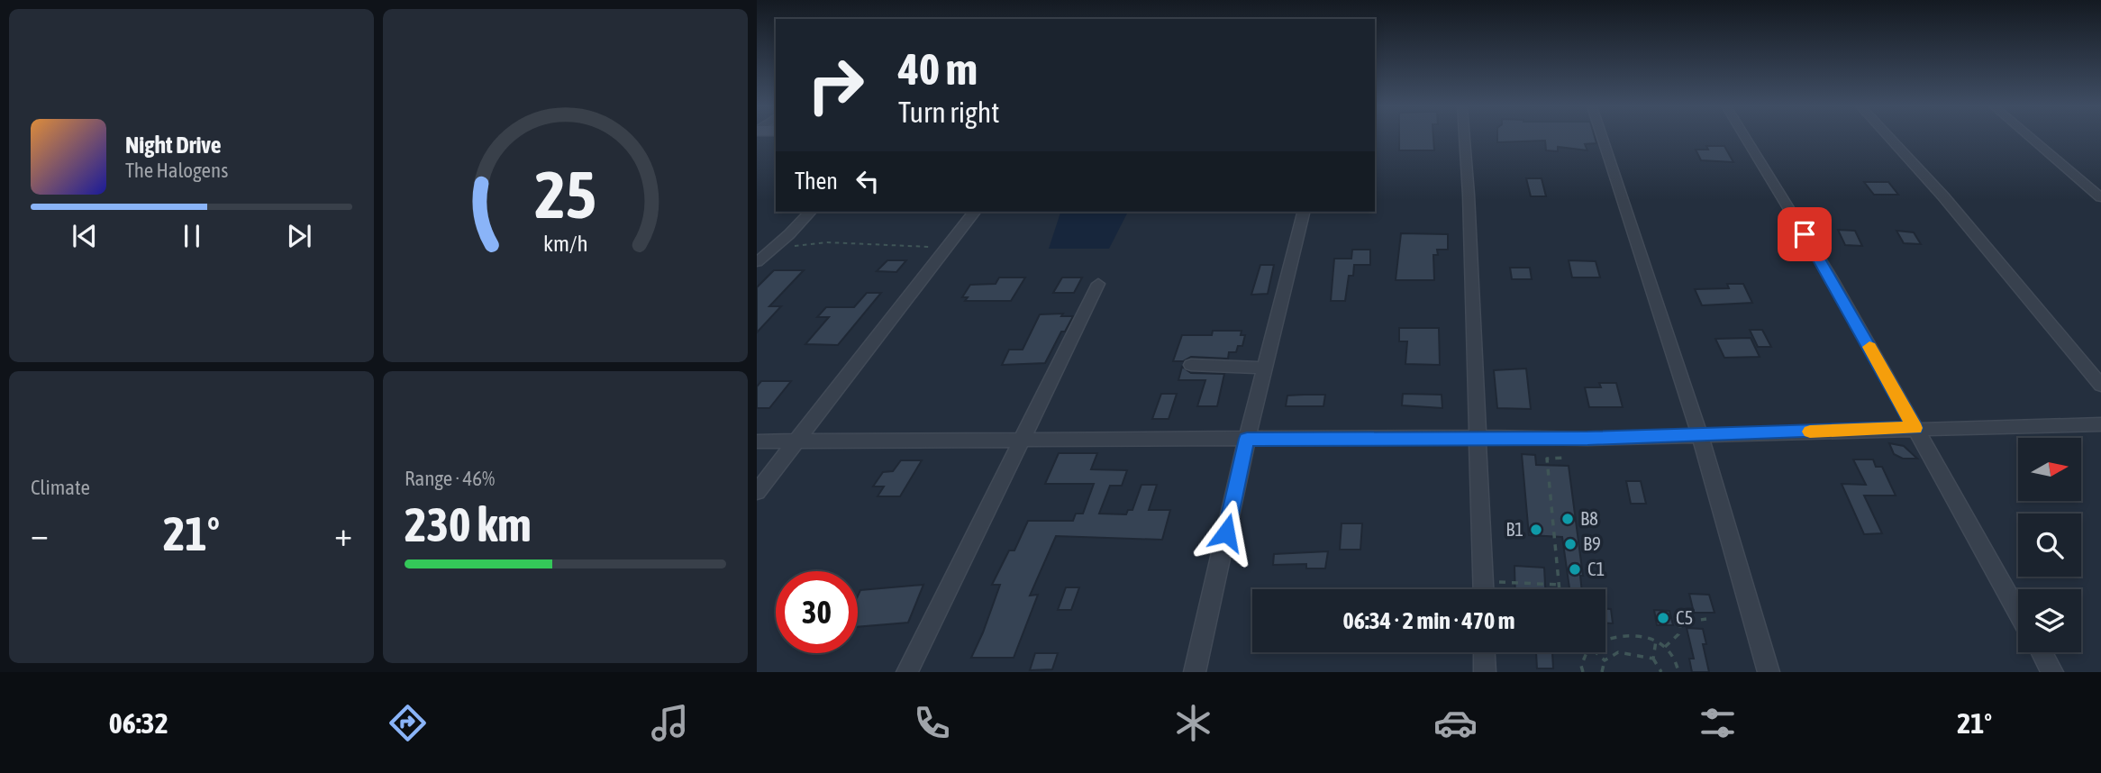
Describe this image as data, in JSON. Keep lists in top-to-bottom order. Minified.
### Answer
{"places":["B8","B1","B9","C1","C5"],"north":"right","page":{"turn":["40 m","Turn right"],"song":["Night Drive","The Halogens"],"then":"Then","tile":["Climate",["Range · 46%","230 km"]],"heat":["−","21°","+"],"limit":"30","trip":"06:34 · 2 min · 470 m","tabs":["06:32","21°"],"gauge":["25","km/h"]}}
